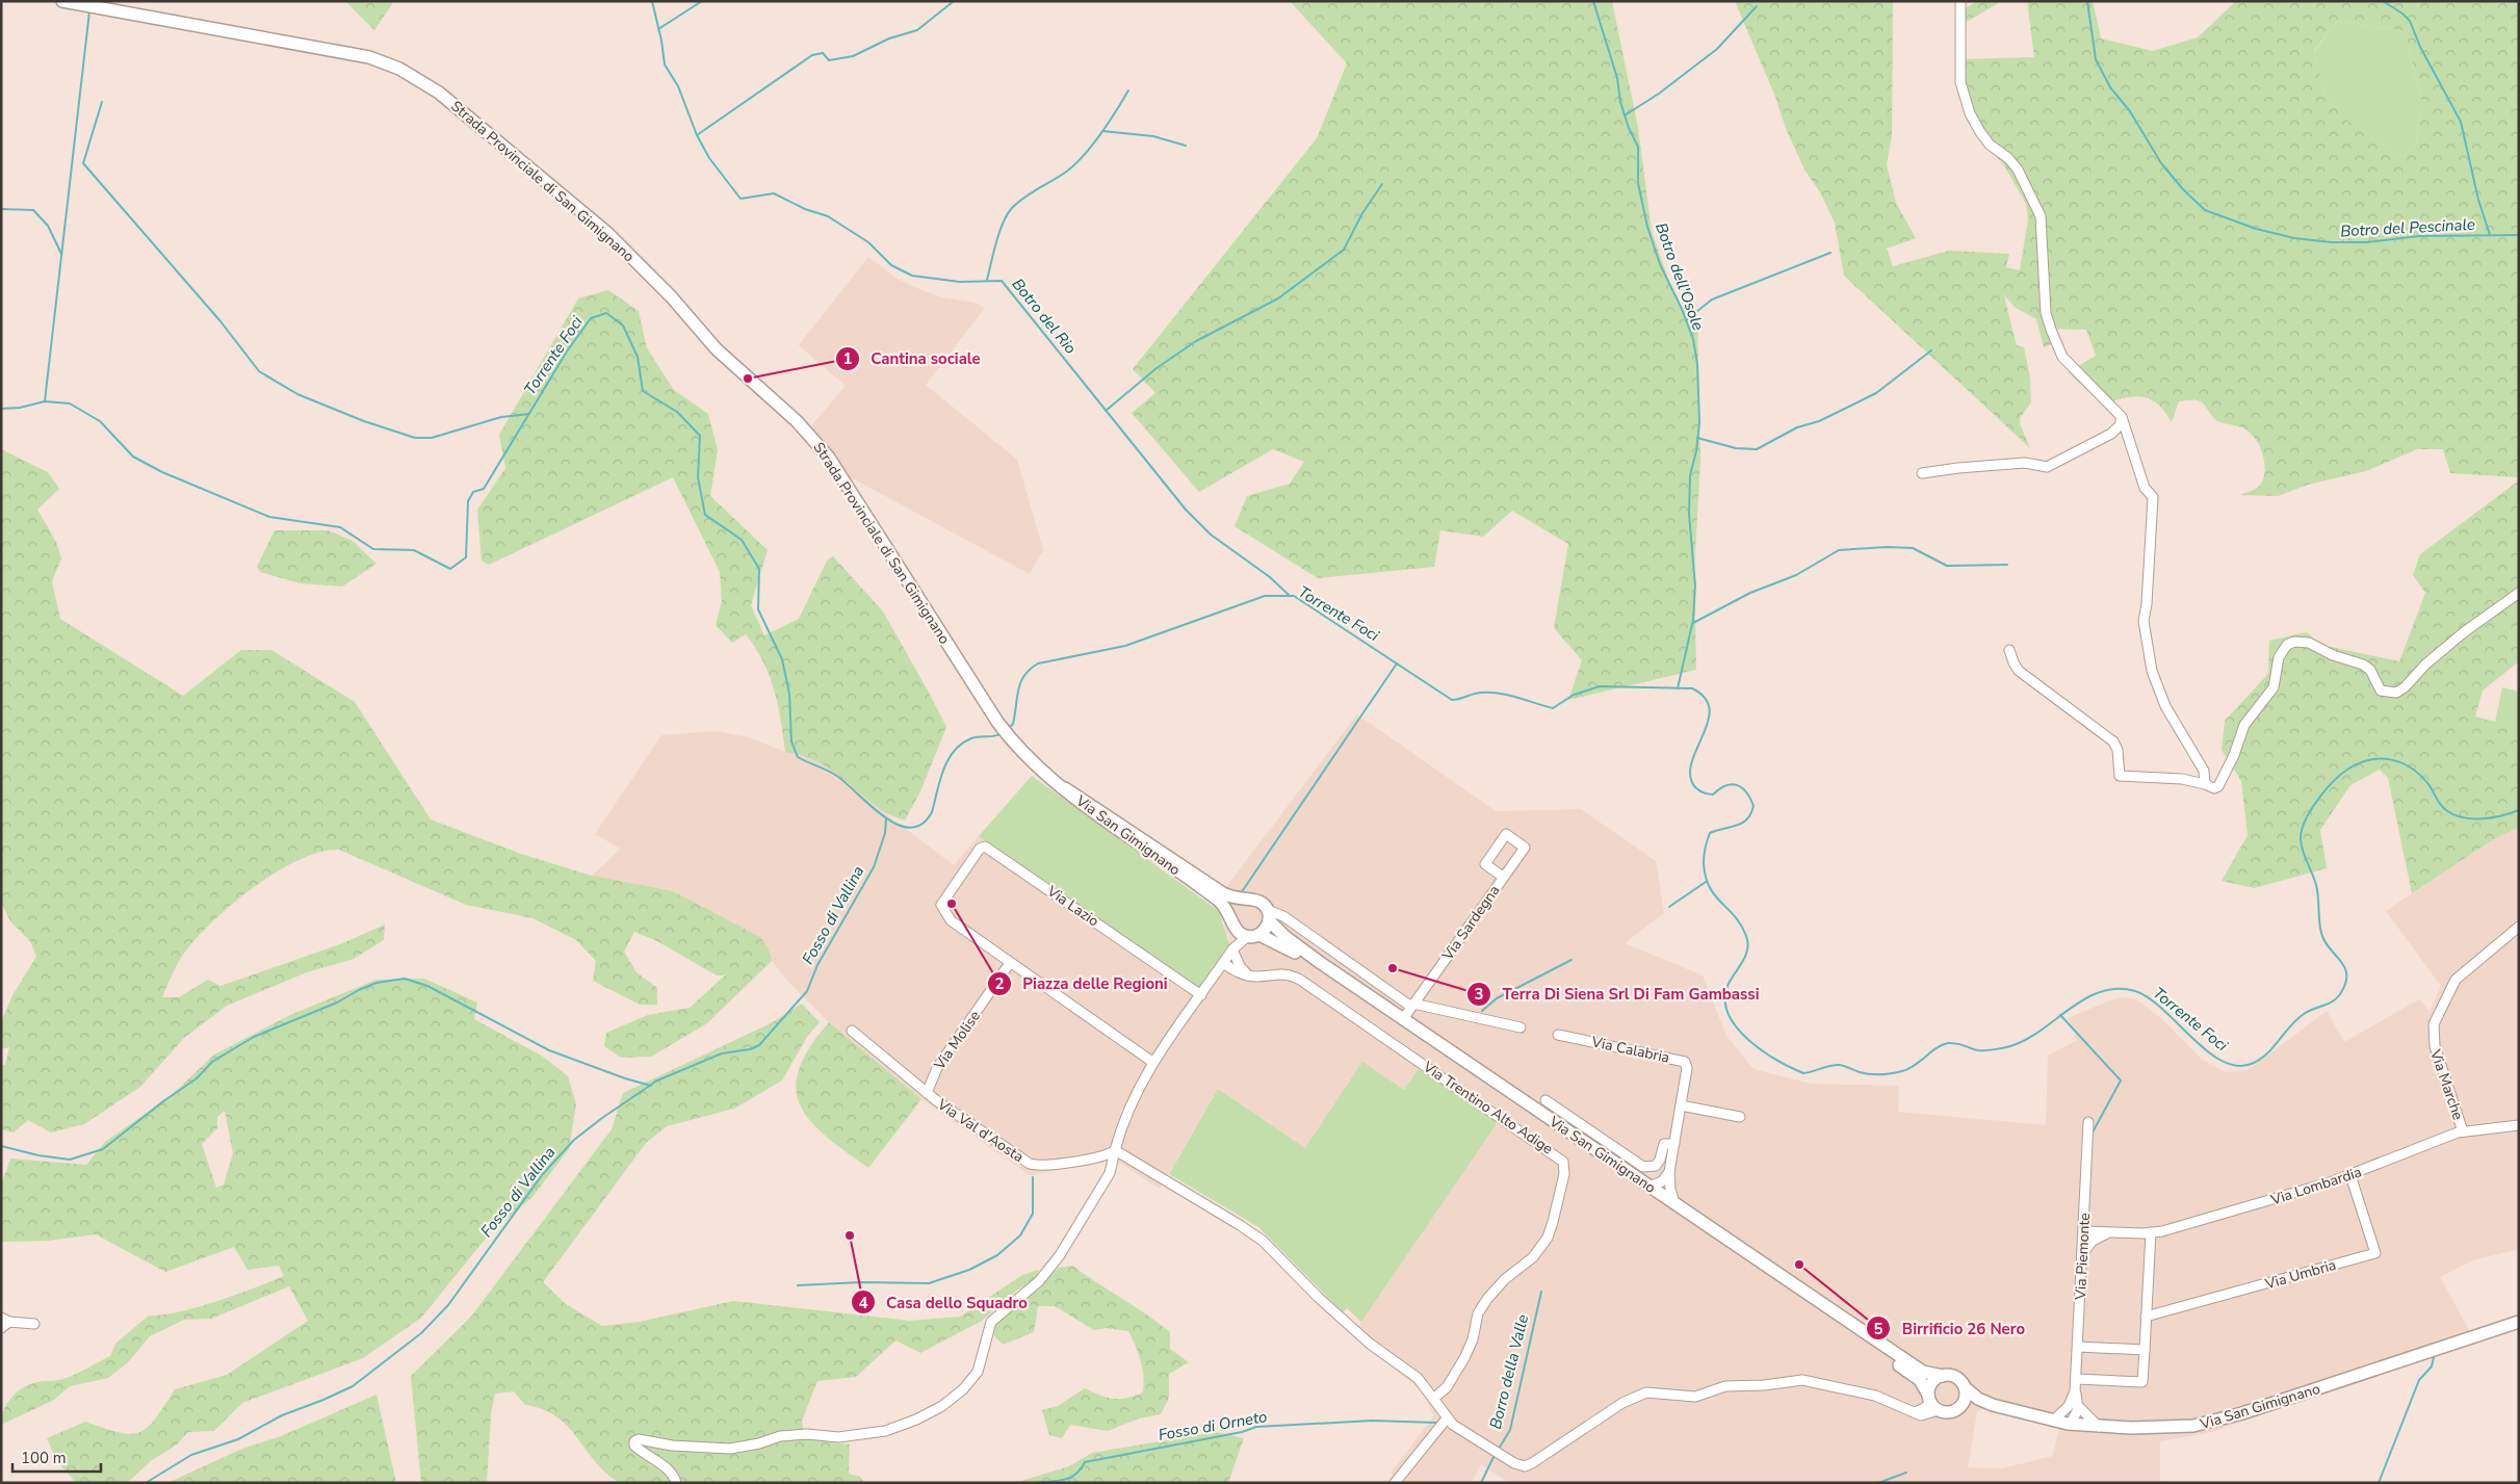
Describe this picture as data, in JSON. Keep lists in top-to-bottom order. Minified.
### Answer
{"streets":{"main road":["Strada Provinciale di San Gimignano","Via San Gimignano"],"street":["Via Lazio","Via Sardegna","Via Molise","Via Calabria","Via Marche","Via Trentino Alto Adige","Via Val d'Aosta","Via Lombardia","Via Piemonte","Via Umbria"]},"crossings":[["Strada Provinciale di San Gimignano","Via San Gimignano"],["Via San Gimignano","Via Sardegna"],["Via San Gimignano","Via Calabria"],["Via San Gimignano","Via Piemonte"],["Via Lazio","Via Molise"],["Via Molise","Via Val d'Aosta"],["Via Marche","Via Lombardia"],["Via Lombardia","Via Piemonte"],["Via Lombardia","Via Umbria"]],"water":["Botro del Pescinale","Botro dell'Osole","Botro del Rio","Torrente Foci","Fosso di Vallina","Borro della Valle","Fosso di Orneto"],"places":["Cantina sociale","Piazza delle Regioni","Terra Di Siena Srl Di Fam Gambassi","Casa dello Squadro","Birrificio 26 Nero"],"scale_bar":"100 m"}
